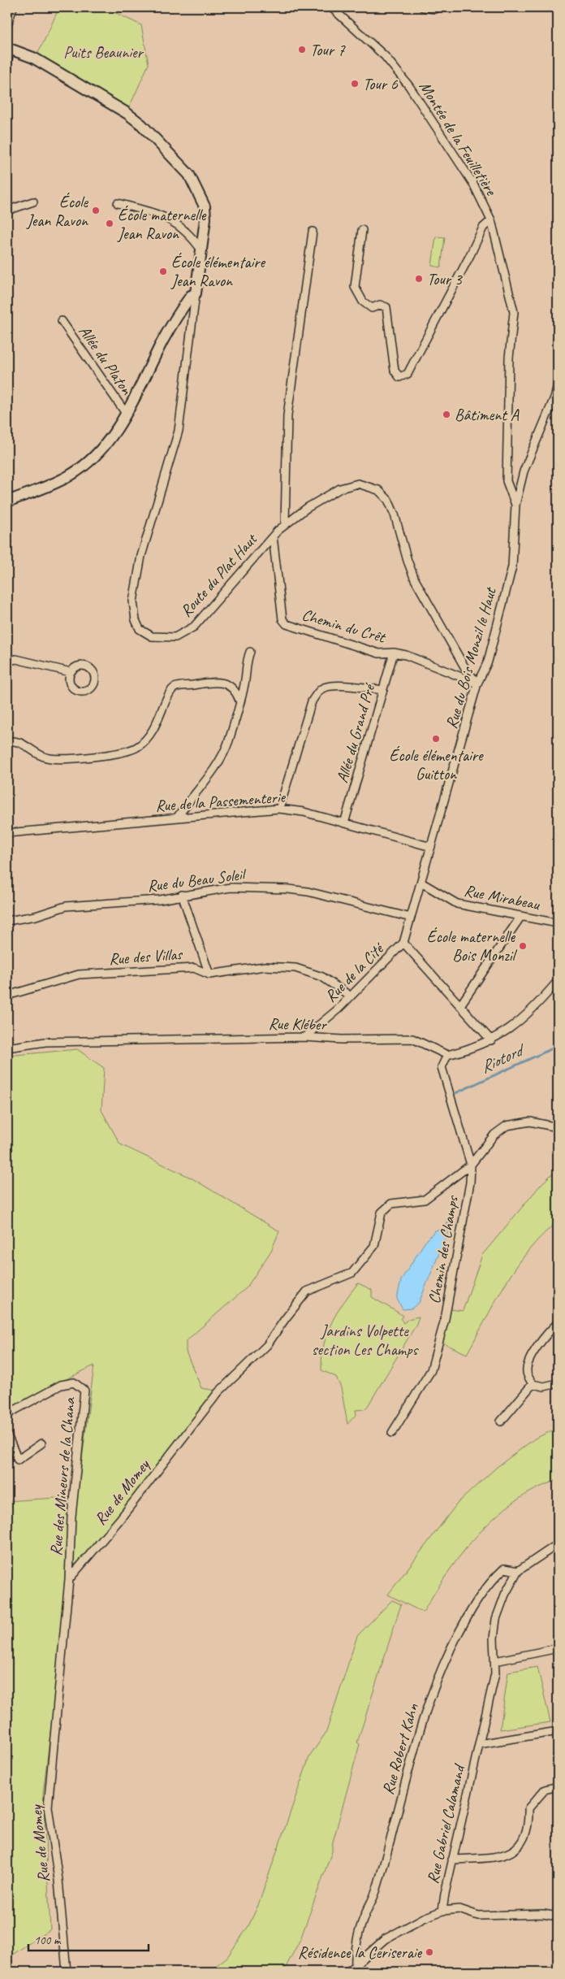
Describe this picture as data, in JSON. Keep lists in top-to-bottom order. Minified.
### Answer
{"streets":{"street":["Montée de la Feuilletière","Allée du Platon","Route du Plat Haut","Chemin du Crêt","Rue du Bois Monzil le Haut","Allée du Grand Pré","Rue de la Passementerie","Rue du Beau Soleil","Rue Mirabeau","Rue des Villas","Rue de la Cité","Rue Kléber","Chemin des Champs","Rue des Mineurs de la Chana","Rue de Momey","Rue Robert Kahn","Rue Gabriel Calamand"]},"crossings":[["Montée de la Feuilletière","Rue du Bois Monzil le Haut"],["Route du Plat Haut","Chemin du Crêt"],["Route du Plat Haut","Rue du Bois Monzil le Haut"],["Chemin du Crêt","Rue du Bois Monzil le Haut"],["Chemin du Crêt","Allée du Grand Pré"],["Rue du Bois Monzil le Haut","Rue de la Passementerie"],["Rue du Bois Monzil le Haut","Rue du Beau Soleil"],["Rue du Bois Monzil le Haut","Rue Mirabeau"],["Rue du Bois Monzil le Haut","Rue de la Cité"],["Allée du Grand Pré","Rue de la Passementerie"],["Rue des Villas","Rue de la Cité"],["Rue de la Cité","Rue Kléber"],["Chemin des Champs","Rue de Momey"],["Rue des Mineurs de la Chana","Rue de Momey"],["Rue Robert Kahn","Rue Gabriel Calamand"]],"water":["Riotord"],"parks":["Puits Beaunier","Jardins Volpette section Les Champs"],"places":["Tour 7","Tour 6","École Jean Ravon","École maternelle Jean Ravon","École élémentaire Jean Ravon","Tour 3","Bâtiment A","École élémentaire Guitton","École maternelle Bois Monzil","Résidence la Ceriseraie"],"scale_bar":"100 m"}
